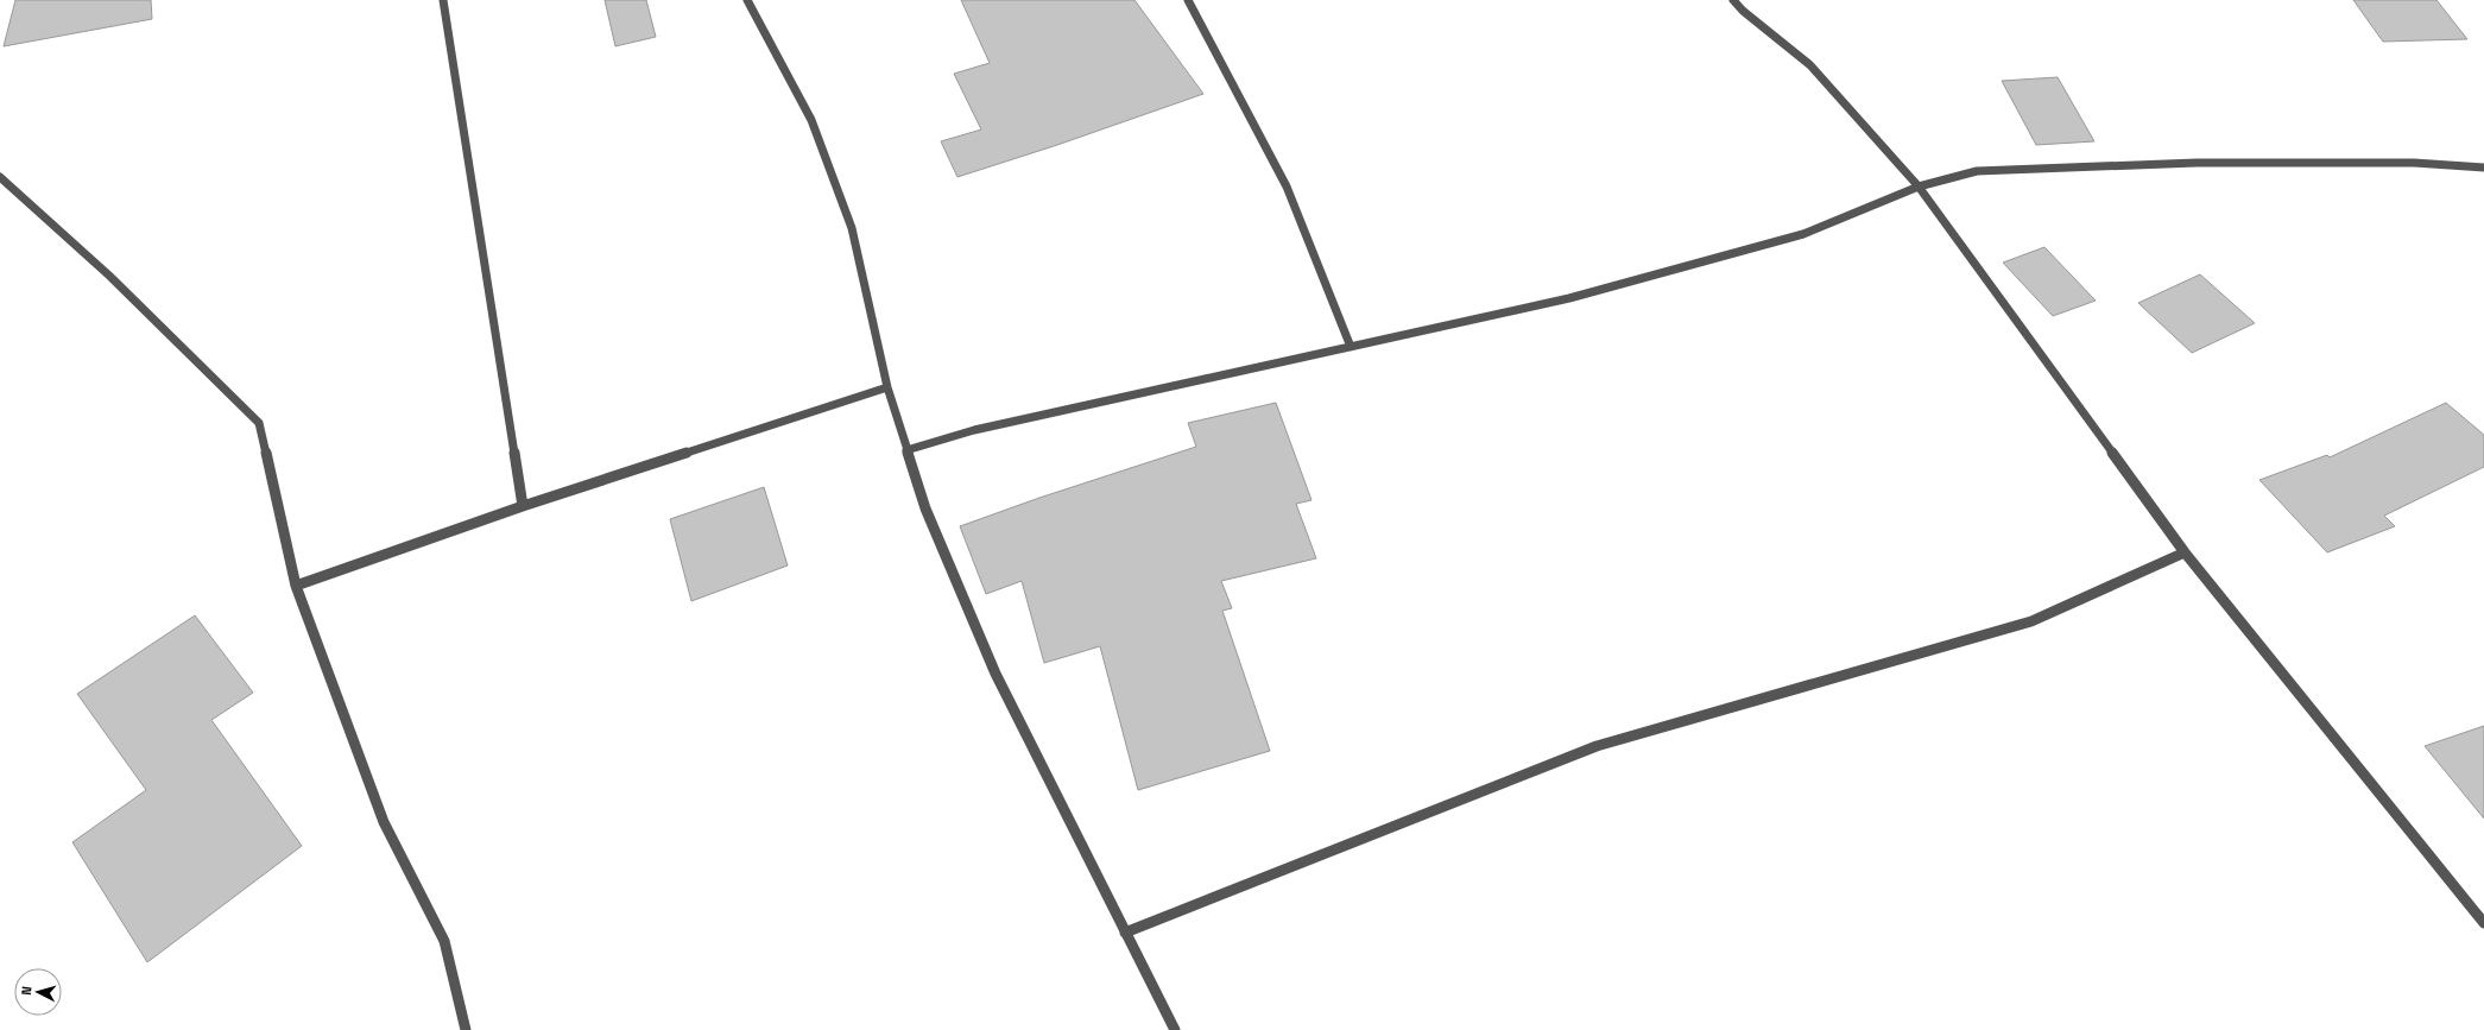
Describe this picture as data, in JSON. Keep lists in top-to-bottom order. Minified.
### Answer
{"north":"left"}
